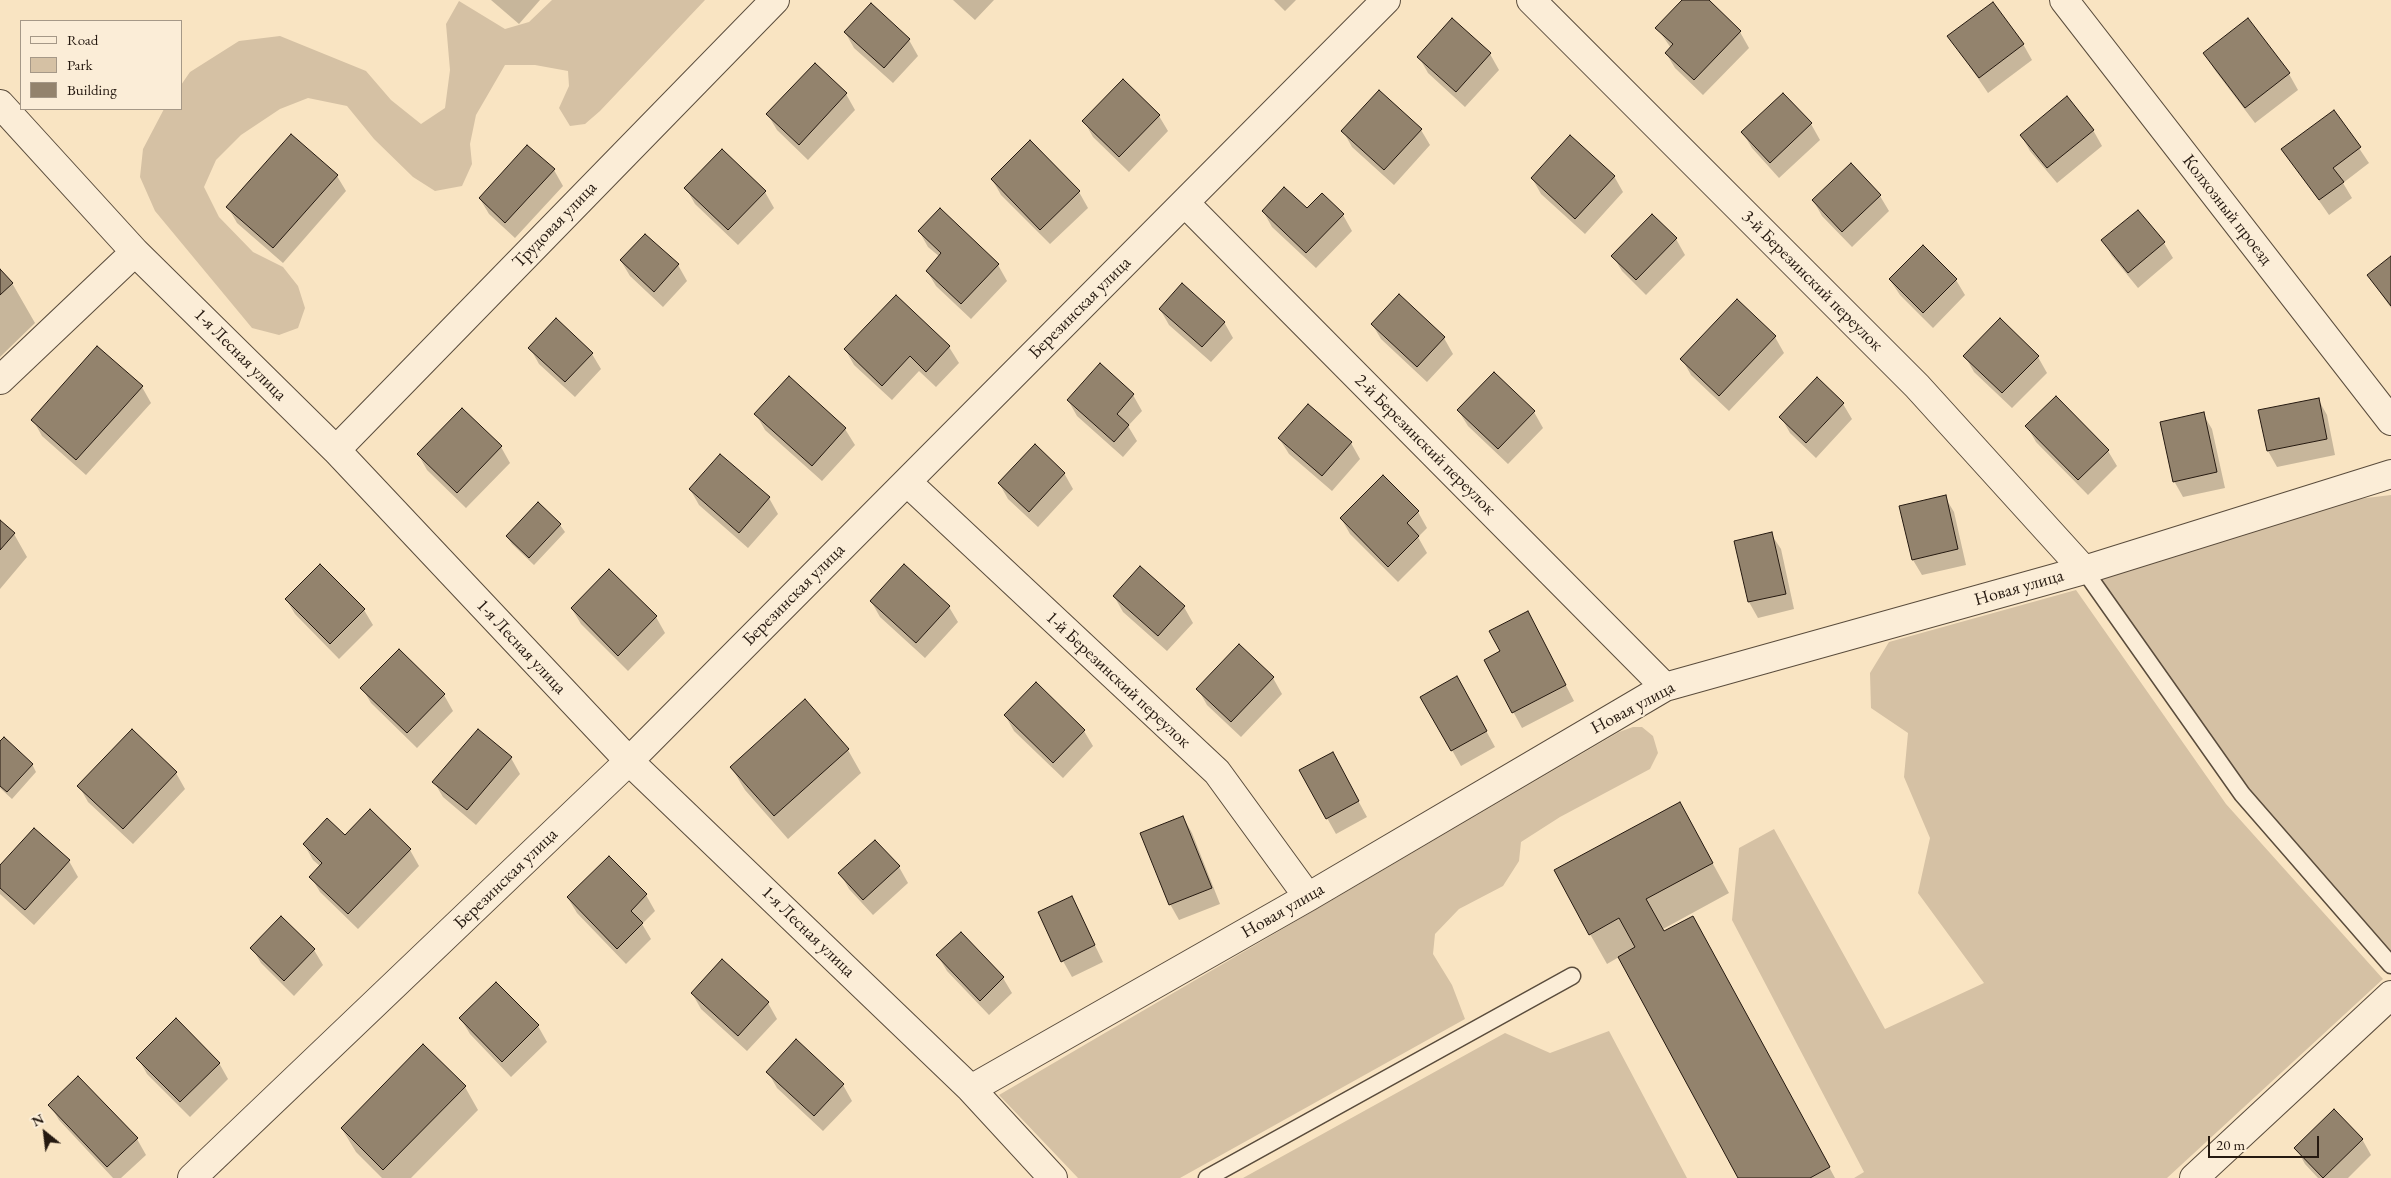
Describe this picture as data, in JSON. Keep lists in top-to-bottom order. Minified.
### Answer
{"streets":{"street":["Колхозный проезд","Трудовая улица","3-й Березинский переулок","Березинская улица","1-я Лесная улица","2-й Березинский переулок","Новая улица","1-й Березинский переулок"]},"crossings":[["Трудовая улица","1-я Лесная улица"],["3-й Березинский переулок","Новая улица"],["Березинская улица","1-я Лесная улица"],["Березинская улица","2-й Березинский переулок"],["Березинская улица","1-й Березинский переулок"],["1-я Лесная улица","Новая улица"],["2-й Березинский переулок","Новая улица"],["Новая улица","1-й Березинский переулок"]],"legend":["Road","Park","Building"],"scale_bar":"20 m","north":"top left"}
